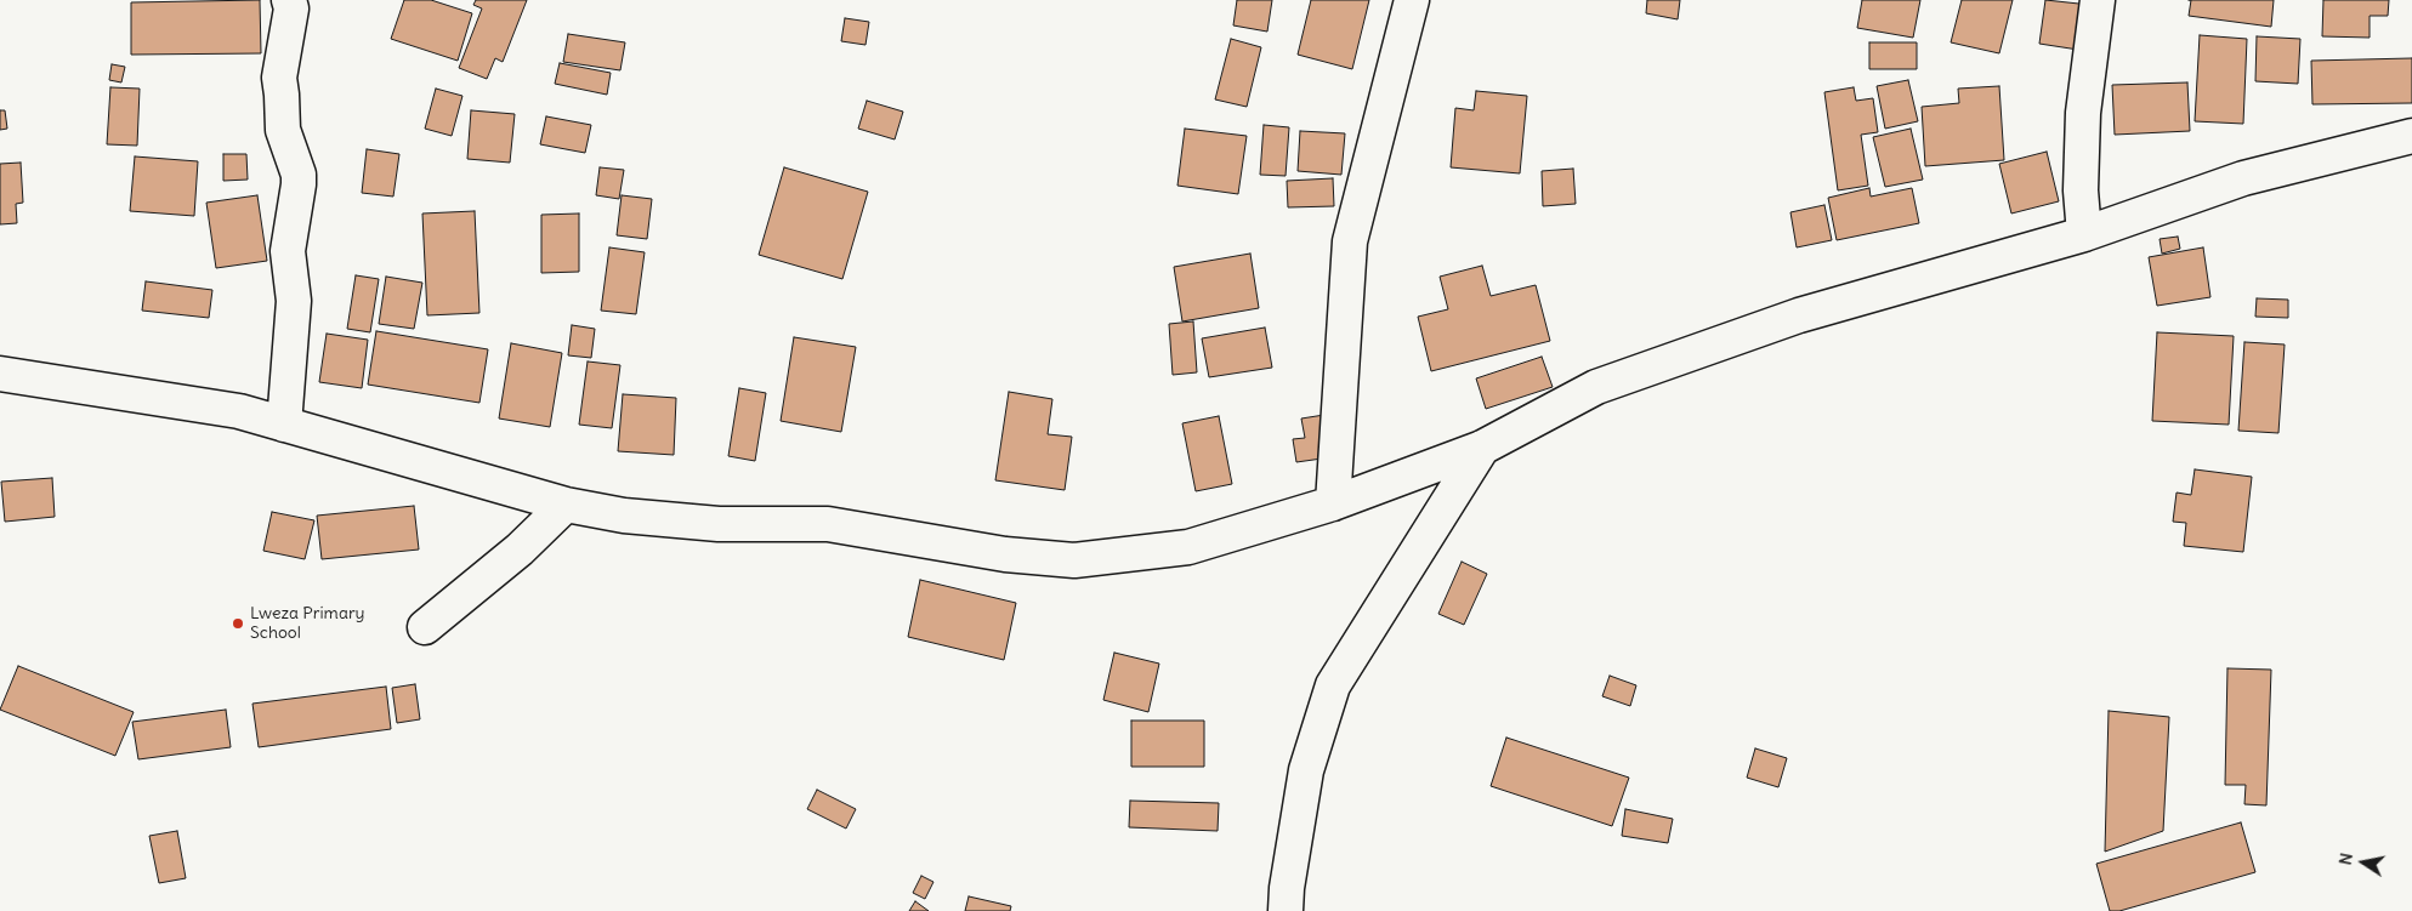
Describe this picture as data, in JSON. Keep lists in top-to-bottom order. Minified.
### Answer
{"places":["Lweza Primary School"],"north":"left"}
